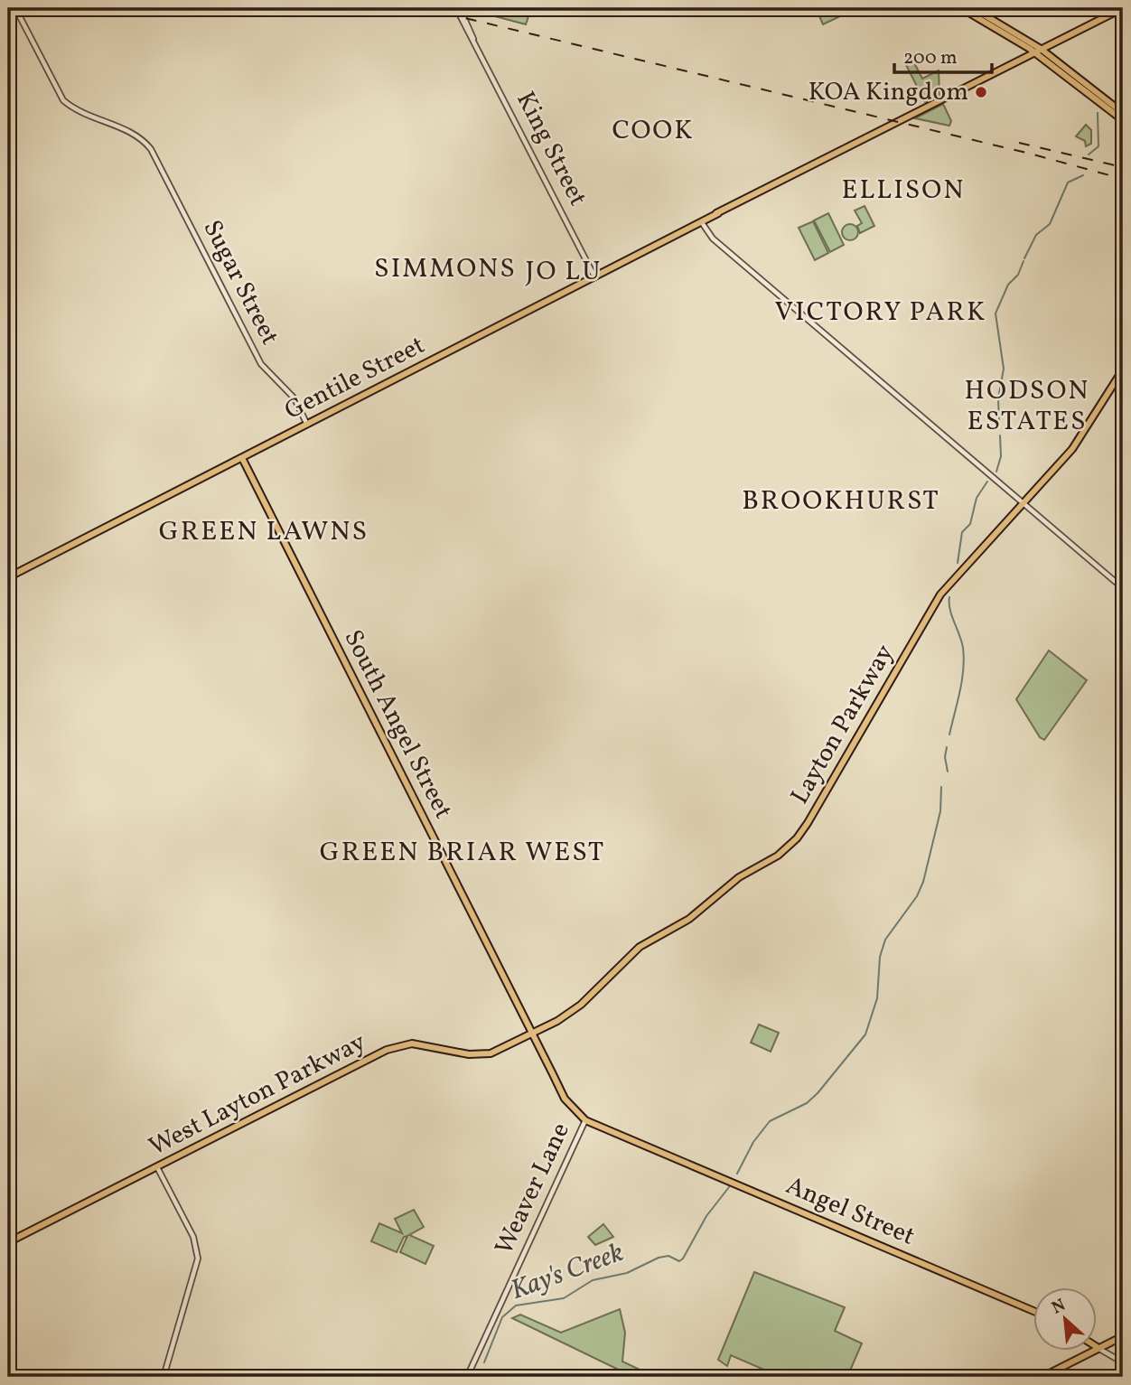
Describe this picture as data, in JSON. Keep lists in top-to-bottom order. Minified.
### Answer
{"streets":{"main road":["Gentile Street","South Angel Street","Layton Parkway","West Layton Parkway","Angel Street"],"street":["King Street","Sugar Street","Weaver Lane"]},"crossings":[["King Street","Gentile Street"],["Sugar Street","Gentile Street"],["Gentile Street","South Angel Street"],["South Angel Street","Layton Parkway"],["South Angel Street","West Layton Parkway"],["South Angel Street","Weaver Lane"],["South Angel Street","Angel Street"],["Layton Parkway","West Layton Parkway"]],"districts":["COOK","ELLISON","SIMMONS","JO LU","VICTORY PARK","HODSON ESTATES","BROOKHURST","GREEN LAWNS","GREEN BRIAR WEST"],"water":["Kay's Creek"],"places":["KOA Kingdom"],"scale_bar":"200 m","north":"top left"}
